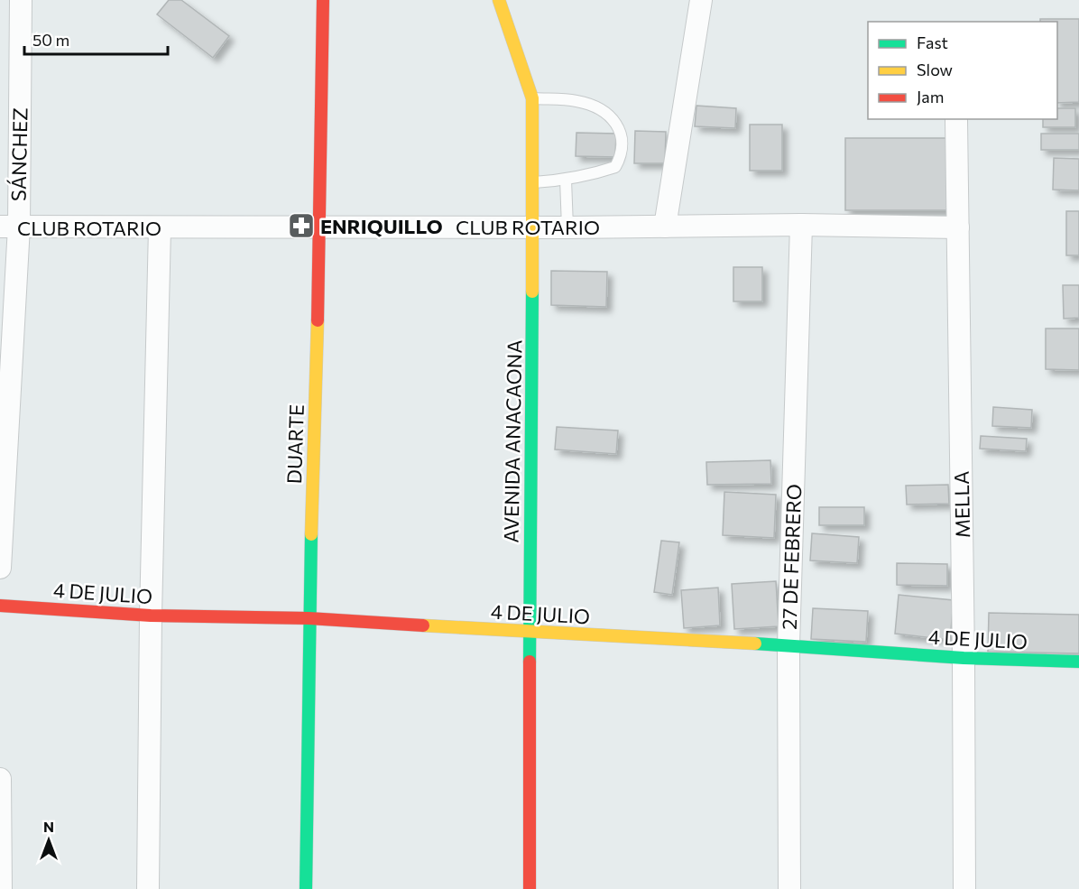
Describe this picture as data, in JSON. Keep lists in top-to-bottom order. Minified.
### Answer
{"streets":{"main road":["AVENIDA ANACAONA","DUARTE","4 DE JULIO"],"street":["SÁNCHEZ","CLUB ROTARIO","MELLA","27 DE FEBRERO"]},"crossings":[["SÁNCHEZ","CLUB ROTARIO"],["CLUB ROTARIO","AVENIDA ANACAONA"],["CLUB ROTARIO","DUARTE"],["CLUB ROTARIO","MELLA"],["CLUB ROTARIO","27 DE FEBRERO"],["AVENIDA ANACAONA","4 DE JULIO"],["DUARTE","4 DE JULIO"],["MELLA","4 DE JULIO"],["27 DE FEBRERO","4 DE JULIO"]],"places":{"pharmacy":["ENRIQUILLO"]},"legend":["Fast","Slow","Jam"],"scale_bar":"50 m","north":"top"}
